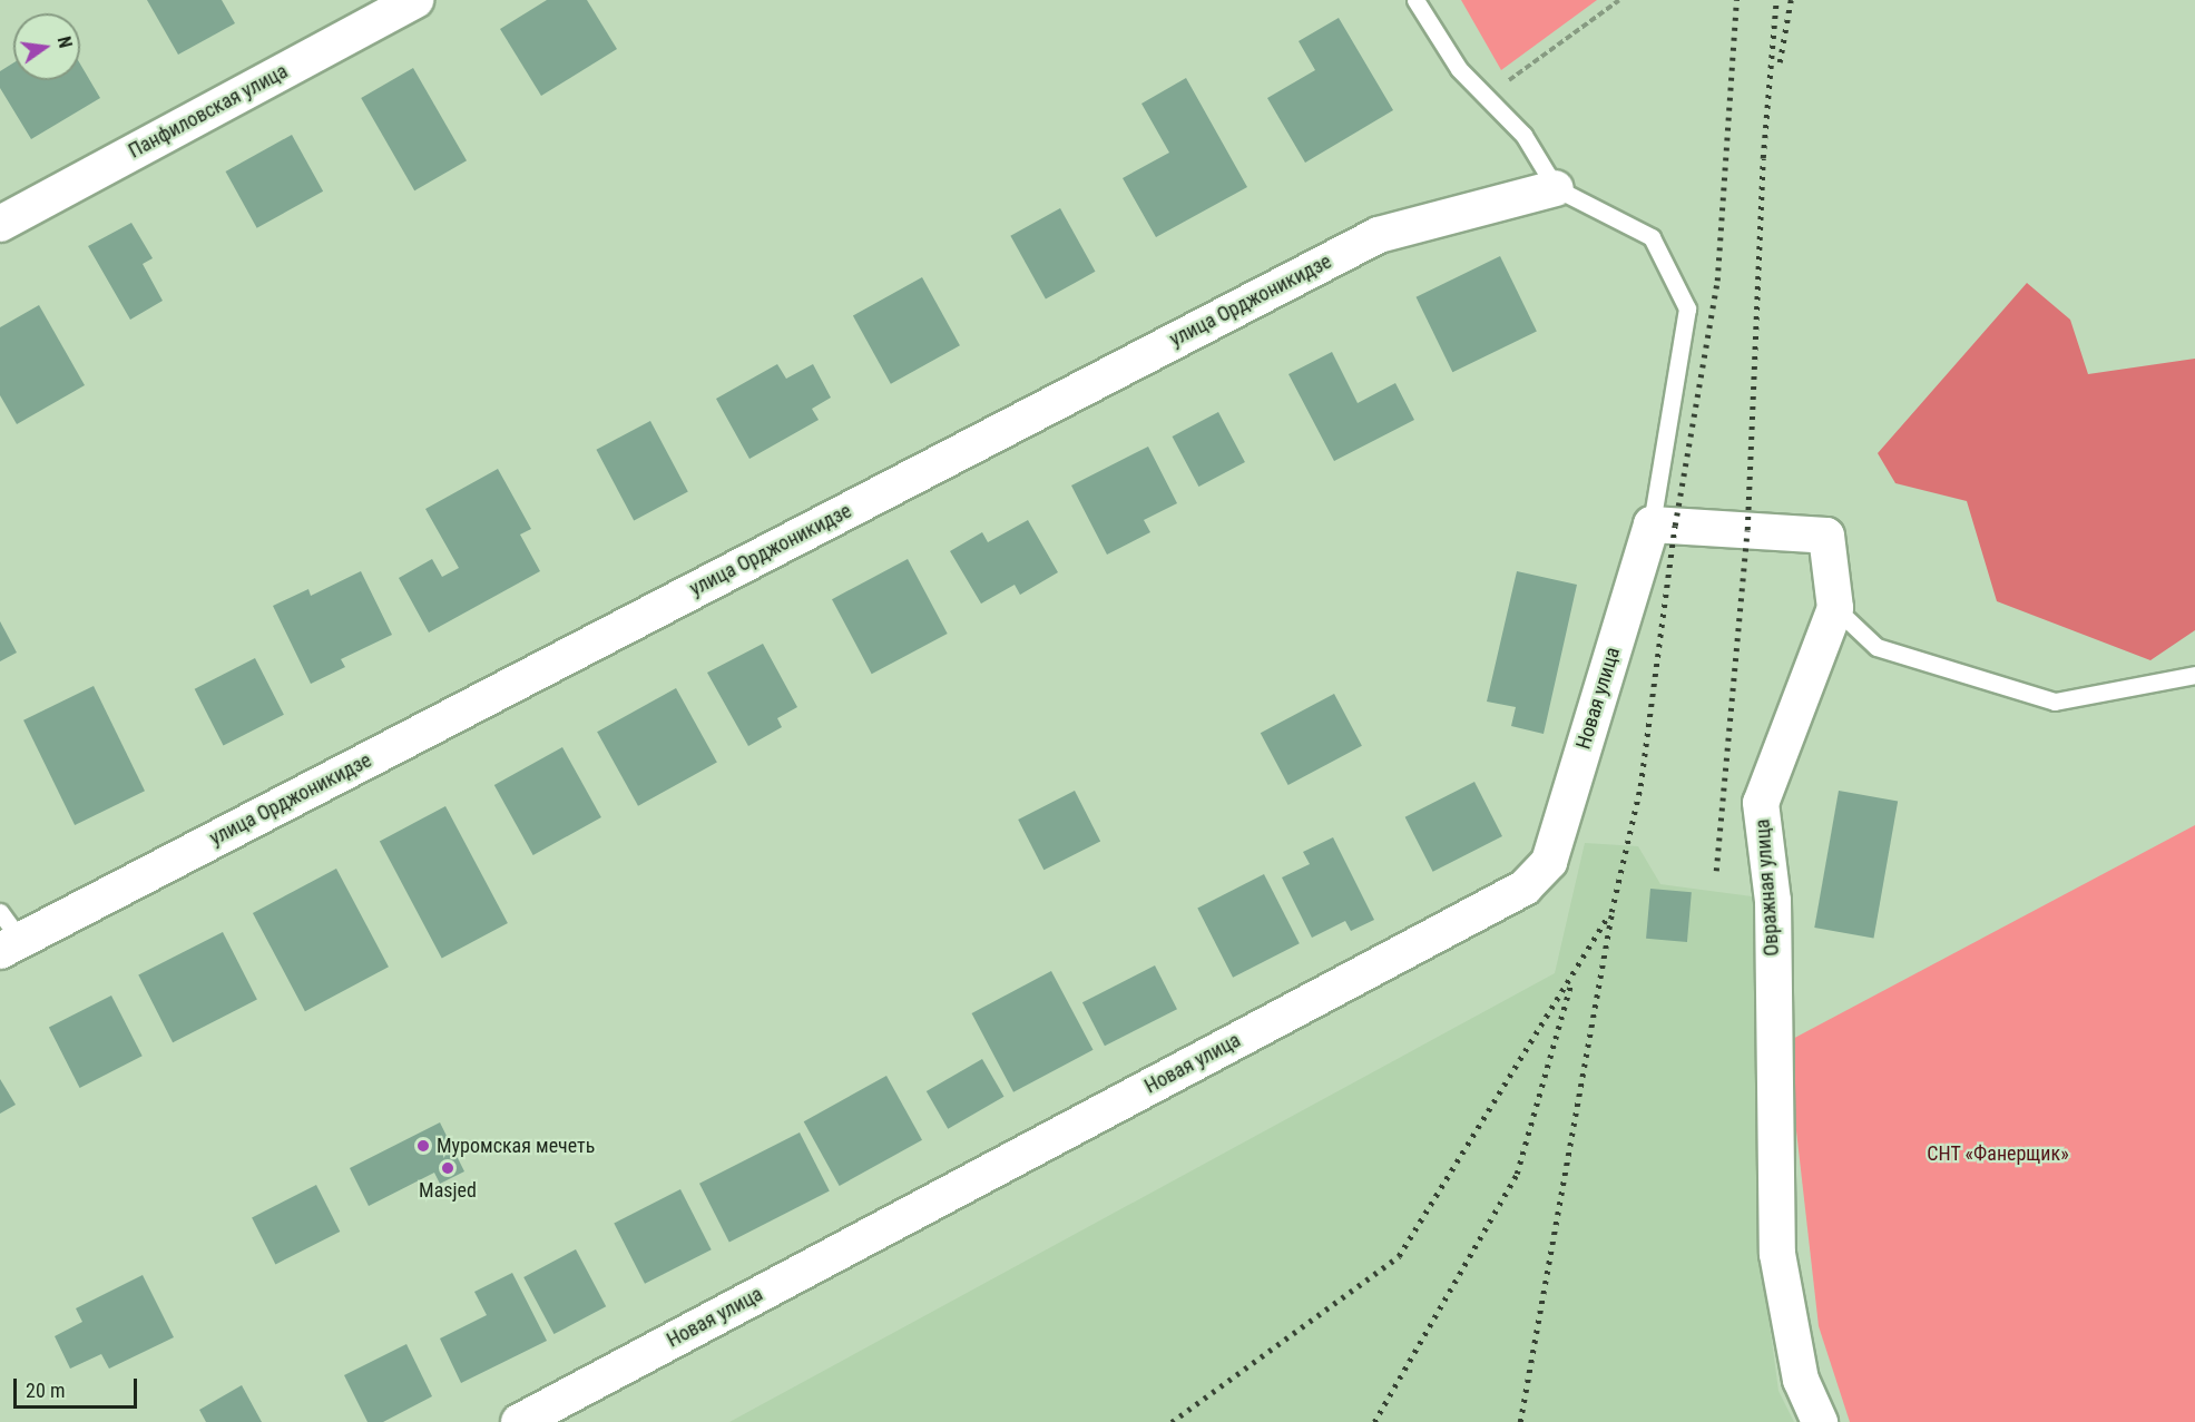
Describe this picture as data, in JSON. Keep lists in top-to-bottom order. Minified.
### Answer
{"streets":{"street":["Панфиловская улица","улица Орджоникидзе","Новая улица","Овражная улица"]},"crossings":[["Новая улица","Овражная улица"]],"parks":["СНТ «Фанерщик»"],"places":["Муромская мечеть","Masjed"],"scale_bar":"20 m","north":"right"}
